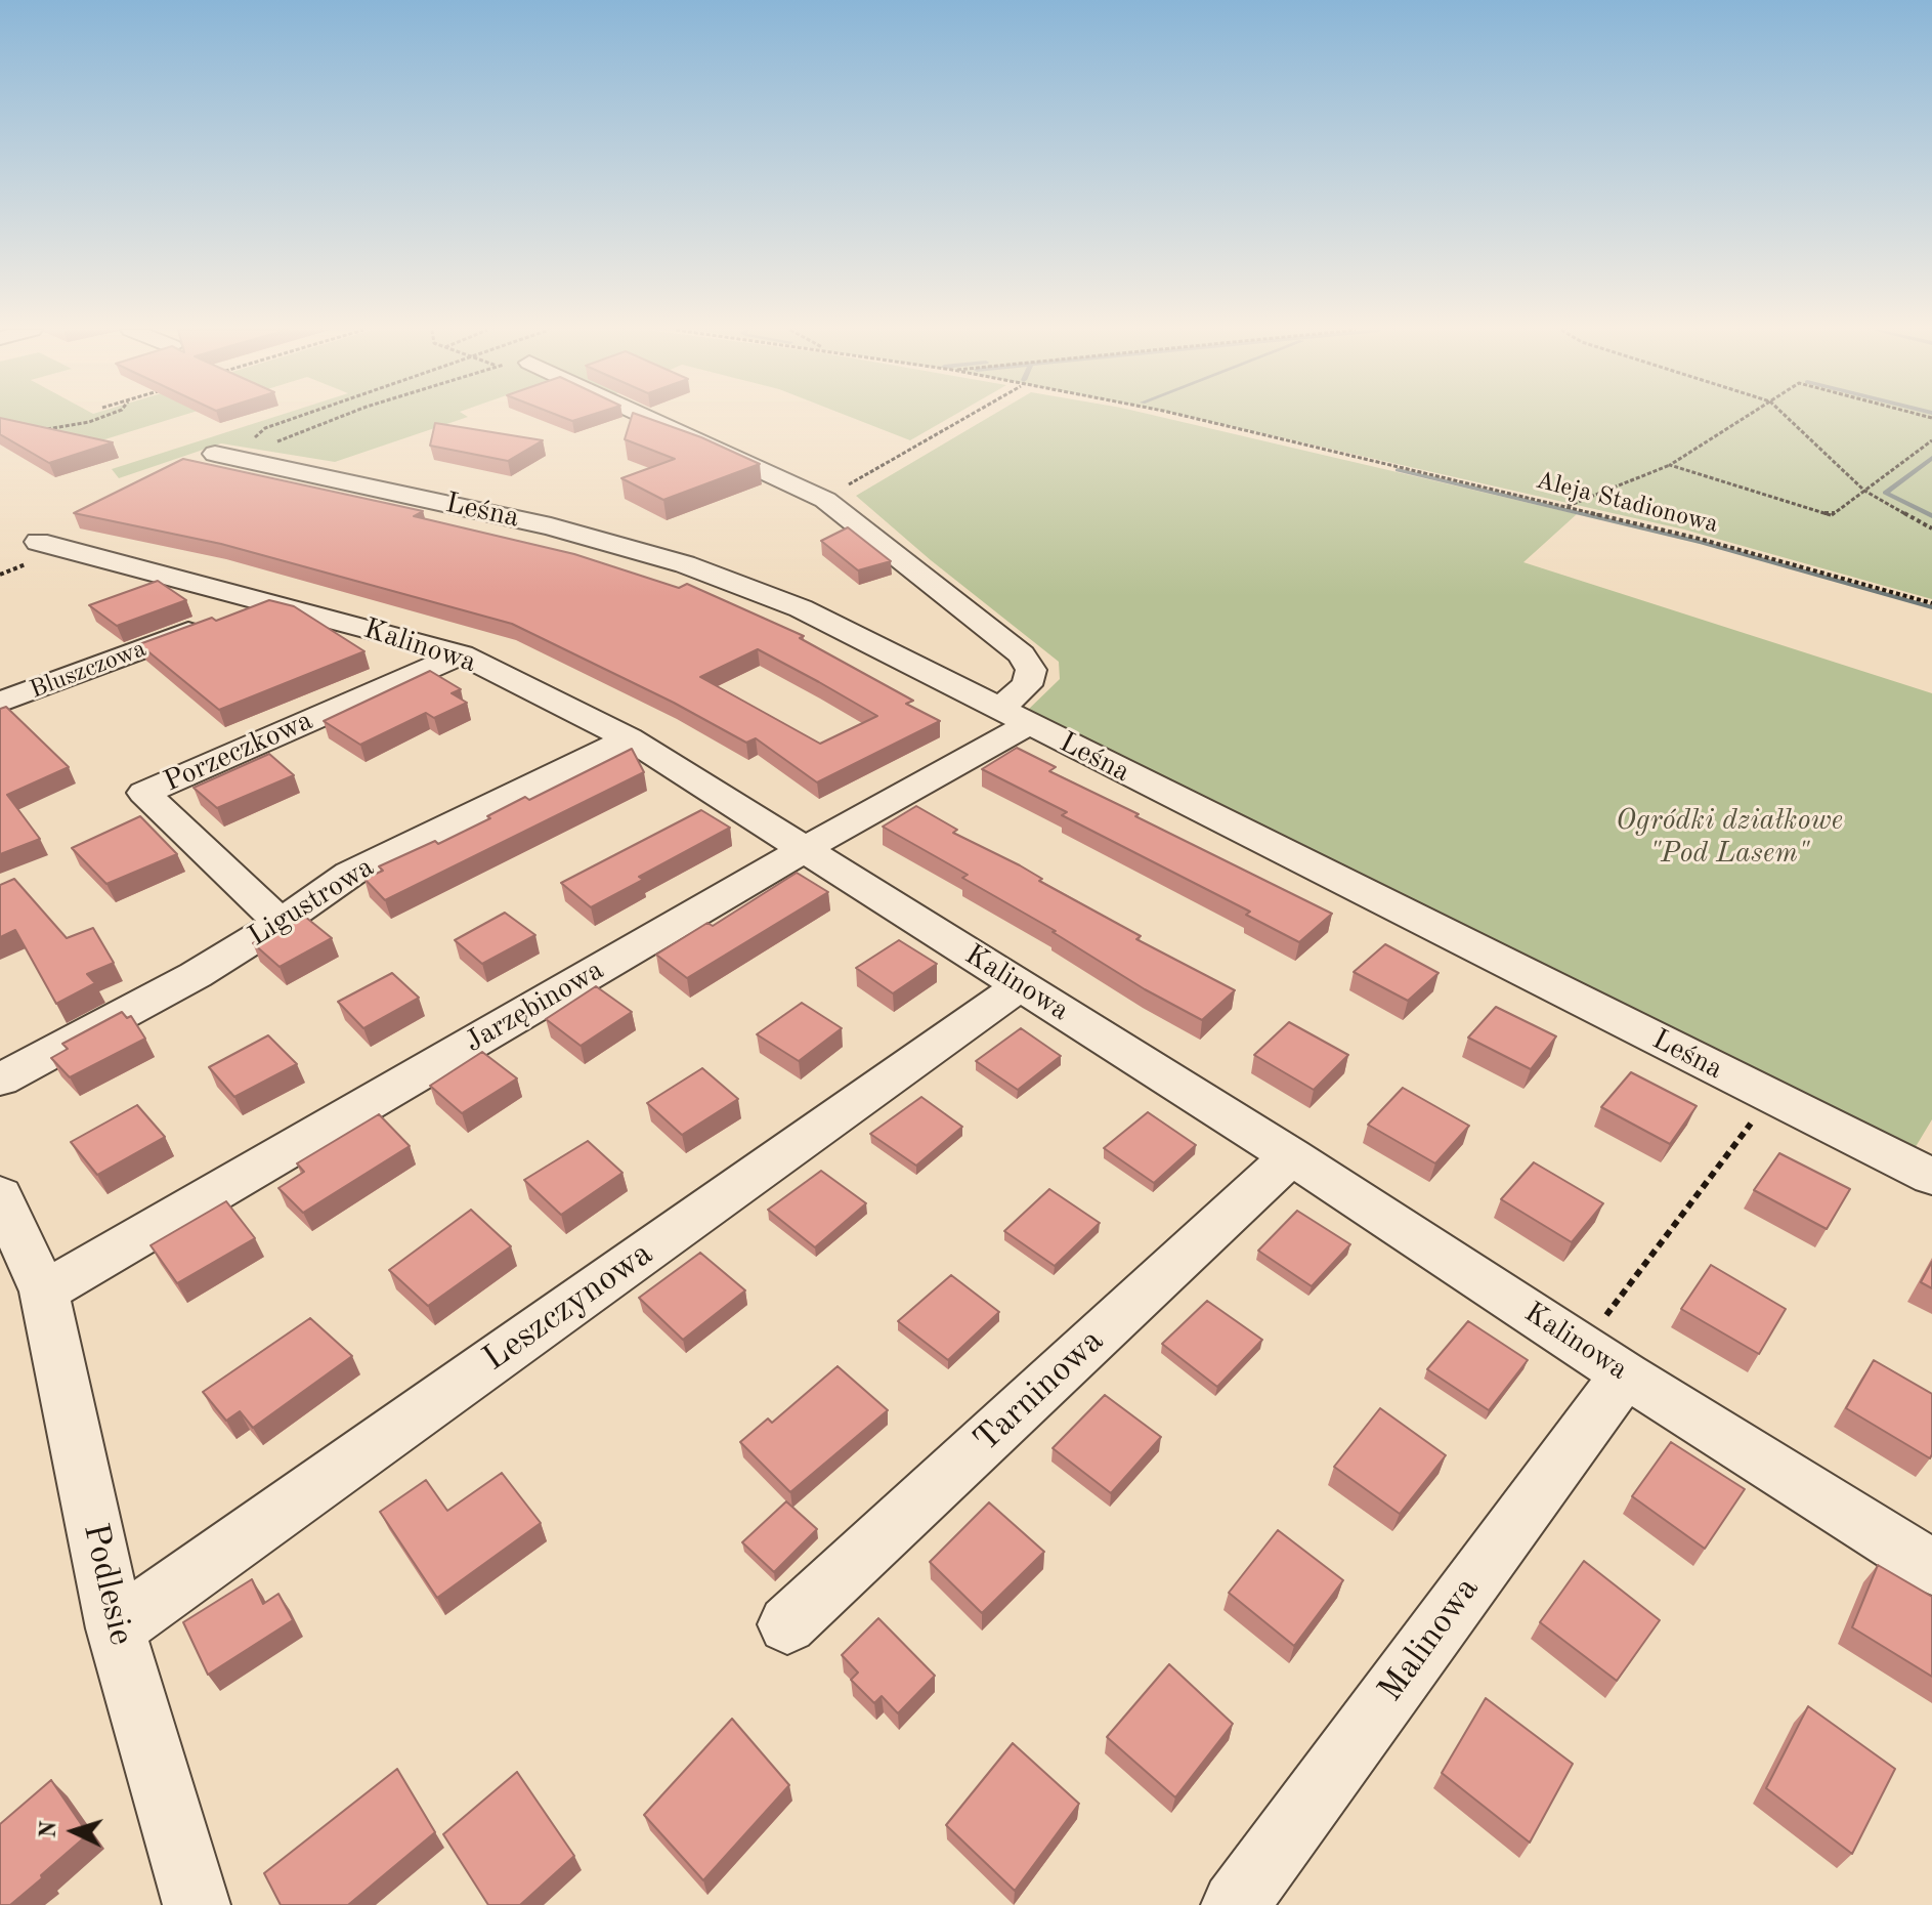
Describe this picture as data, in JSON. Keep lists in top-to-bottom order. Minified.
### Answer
{"streets":{"street":["Leśna","Kalinowa","Bluszczowa","Porzeczkowa","Ligustrowa","Jarzębinowa","Leszczynowa","Tarninowa","Podlesie","Malinowa"],"path":["Aleja Stadionowa"]},"crossings":[["Leśna","Jarzębinowa"],["Kalinowa","Bluszczowa"],["Kalinowa","Porzeczkowa"],["Kalinowa","Ligustrowa"],["Kalinowa","Jarzębinowa"],["Kalinowa","Leszczynowa"],["Kalinowa","Tarninowa"],["Kalinowa","Malinowa"],["Porzeczkowa","Ligustrowa"],["Jarzębinowa","Podlesie"],["Leszczynowa","Podlesie"]],"parks":["Ogródki działkowe \"Pod Lasem\""],"north":"left"}
